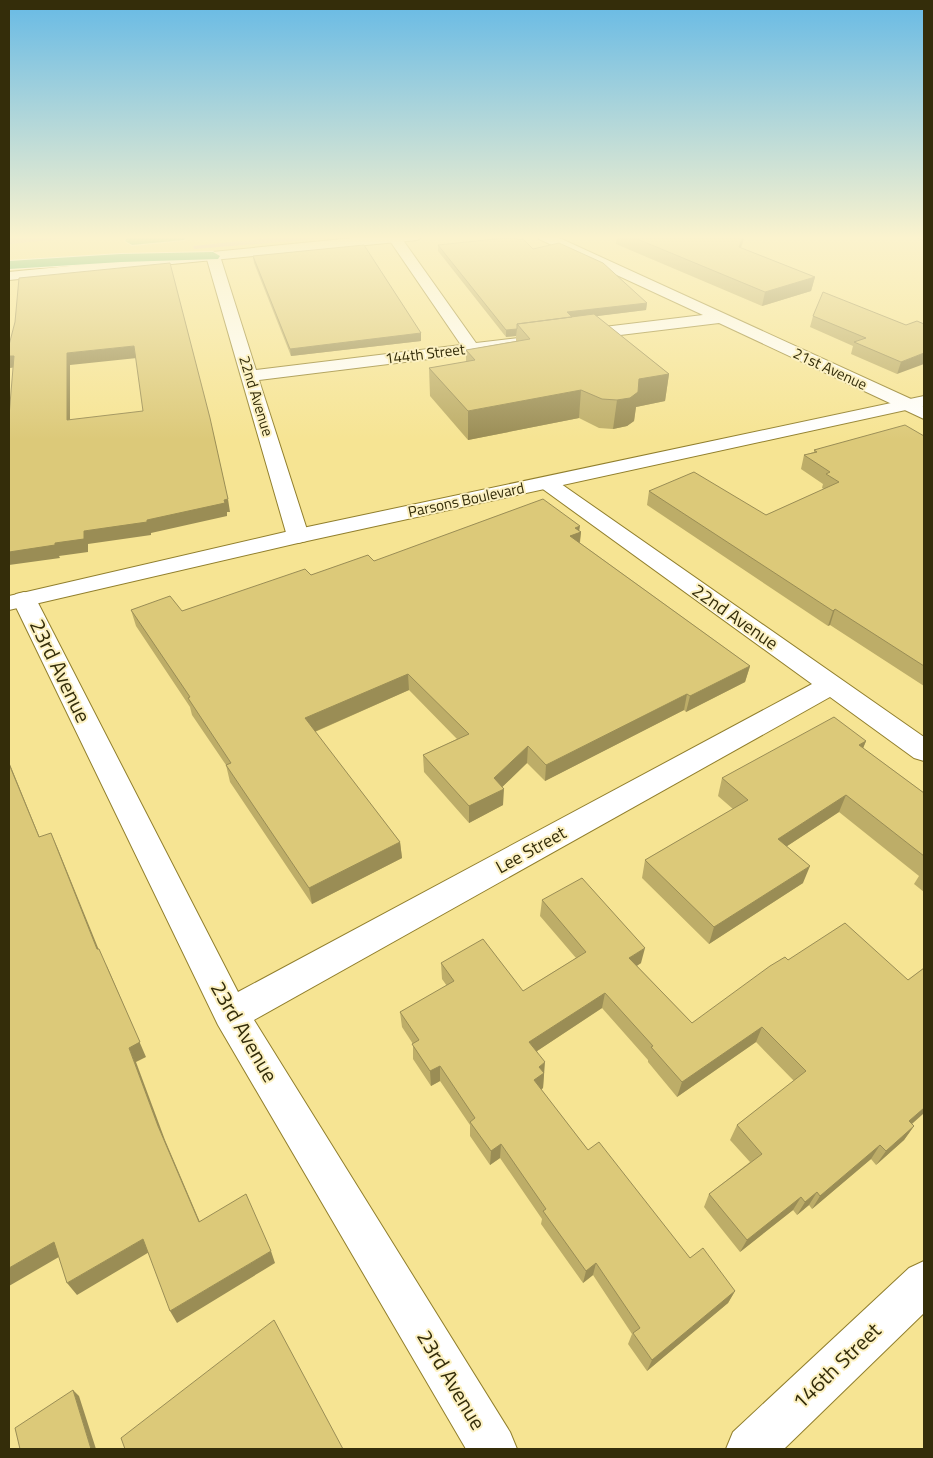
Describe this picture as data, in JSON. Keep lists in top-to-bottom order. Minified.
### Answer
{"streets":{"street":["144th Street","21st Avenue","22nd Avenue","Parsons Boulevard","23rd Avenue","Lee Street","146th Street"]},"crossings":[["144th Street","22nd Avenue"],["21st Avenue","Parsons Boulevard"],["22nd Avenue","Parsons Boulevard"],["22nd Avenue","Lee Street"],["Parsons Boulevard","23rd Avenue"],["23rd Avenue","Lee Street"]]}
